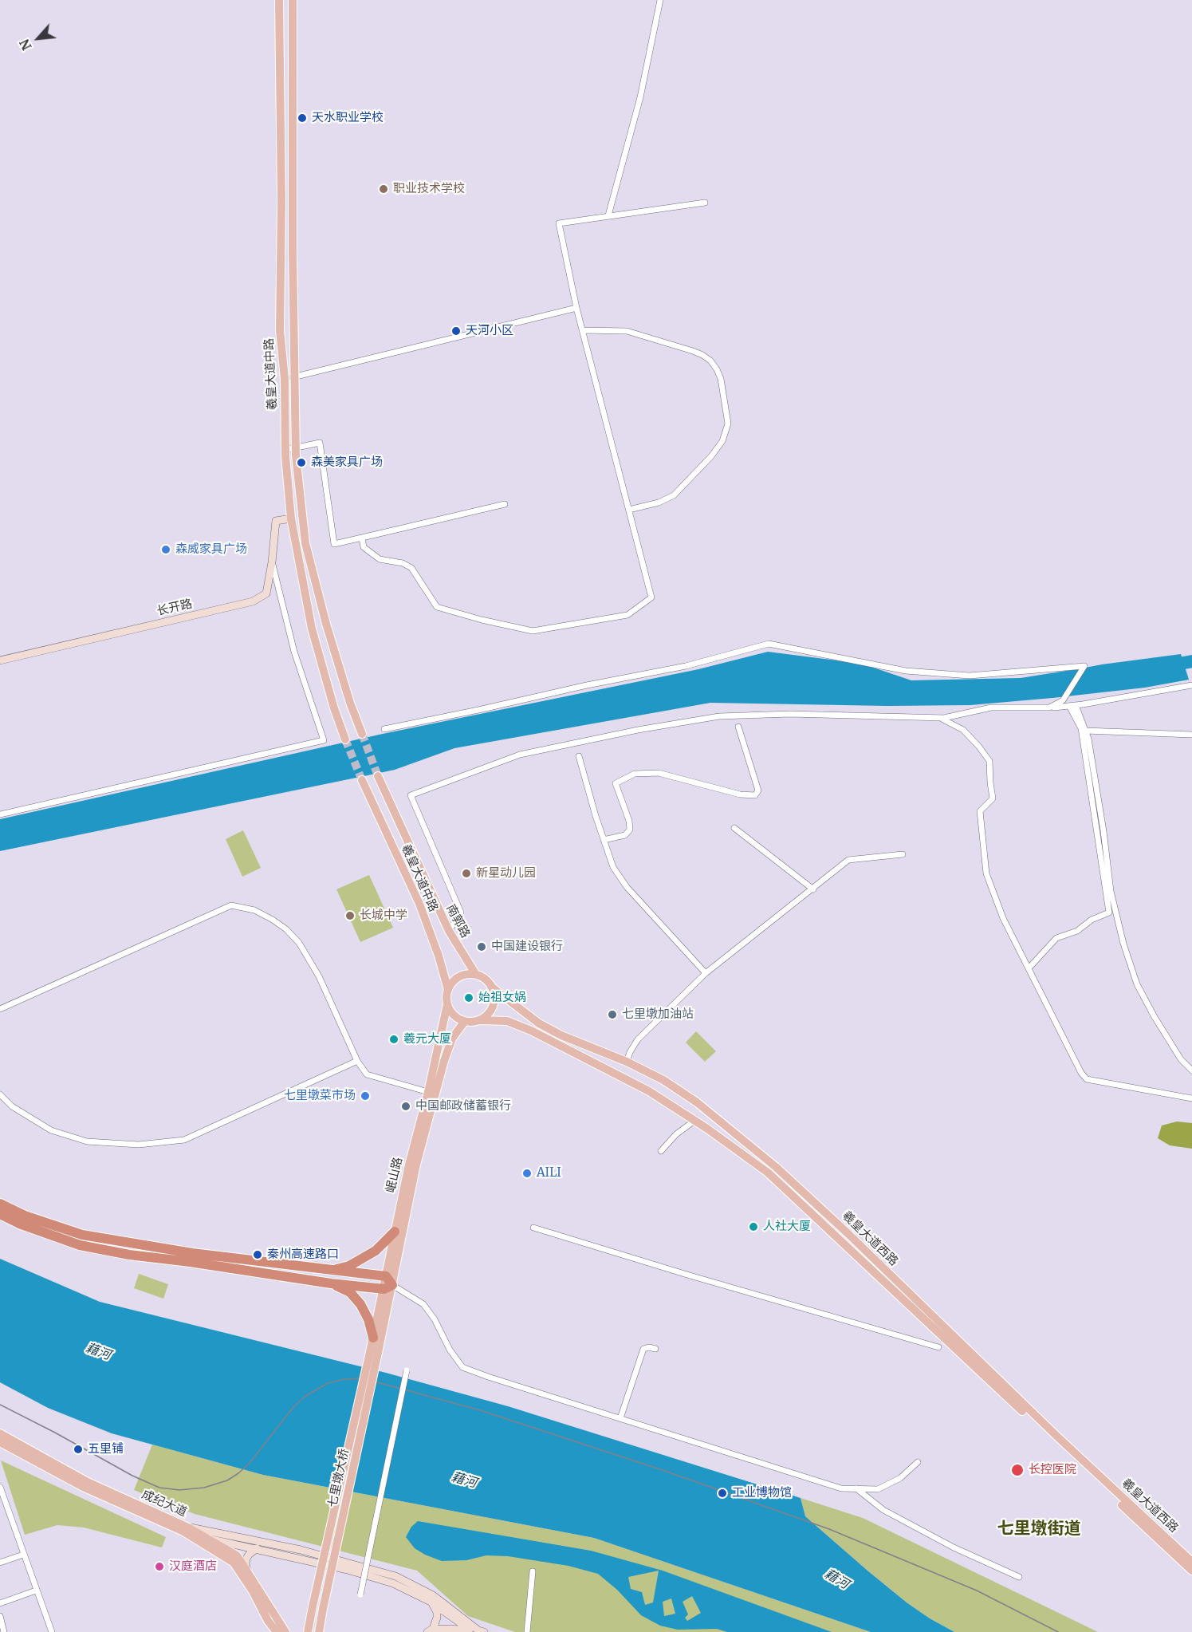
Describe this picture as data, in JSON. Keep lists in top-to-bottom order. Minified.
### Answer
{"streets":{"main road":["羲皇大道中路","长开路","南郭路","岷山路","羲皇大道西路","七里墩大桥","成纪大道"]},"crossings":[["羲皇大道中路","长开路"],["羲皇大道中路","南郭路"],["羲皇大道中路","岷山路"],["羲皇大道中路","羲皇大道西路"],["南郭路","岷山路"],["南郭路","羲皇大道西路"],["岷山路","羲皇大道西路"],["岷山路","七里墩大桥"]],"districts":["七里墩街道"],"water":["藉河"],"places":["天水职业学校","职业技术学校","天河小区","森美家具广场","森威家具广场","新星动儿园","长城中学","中国建设银行","始祖女娲","七里墩加油站","羲元大厦","七里墩菜市场","中国邮政储蓄银行","AILI","人社大厦","秦州高速路口","五里铺","长控医院","工业博物馆","汉庭酒店"],"north":"bottom left"}
